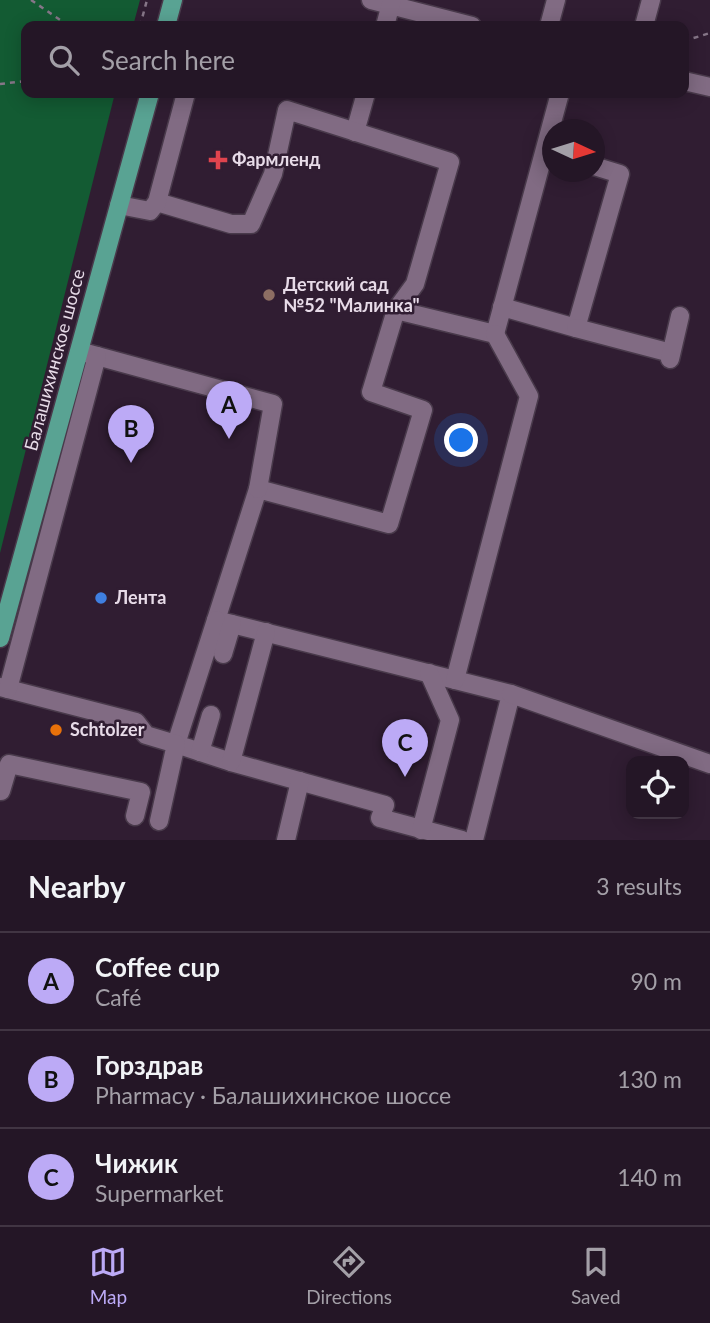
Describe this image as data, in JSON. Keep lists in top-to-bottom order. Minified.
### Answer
{"streets":{"main road":["Балашихинское шоссе"]},"places":{"health":["Фармленд"],"other":["Детский сад №52 \"Малинка\"","Лента","Schtolzer"]},"north":"right","page":{"search":"Search here","pins":["A","B","C"],"heading":["Nearby","3 results"],"list":[{"mark":"A","name":"Coffee cup","note":"Café","value":"90 m"},{"mark":"B","name":"Горздрав","note":"Pharmacy · Балашихинское шоссе","value":"130 m"},{"mark":"C","name":"Чижик","note":"Supermarket","value":"140 m"}],"nav":["Map","Directions","Saved"]}}
